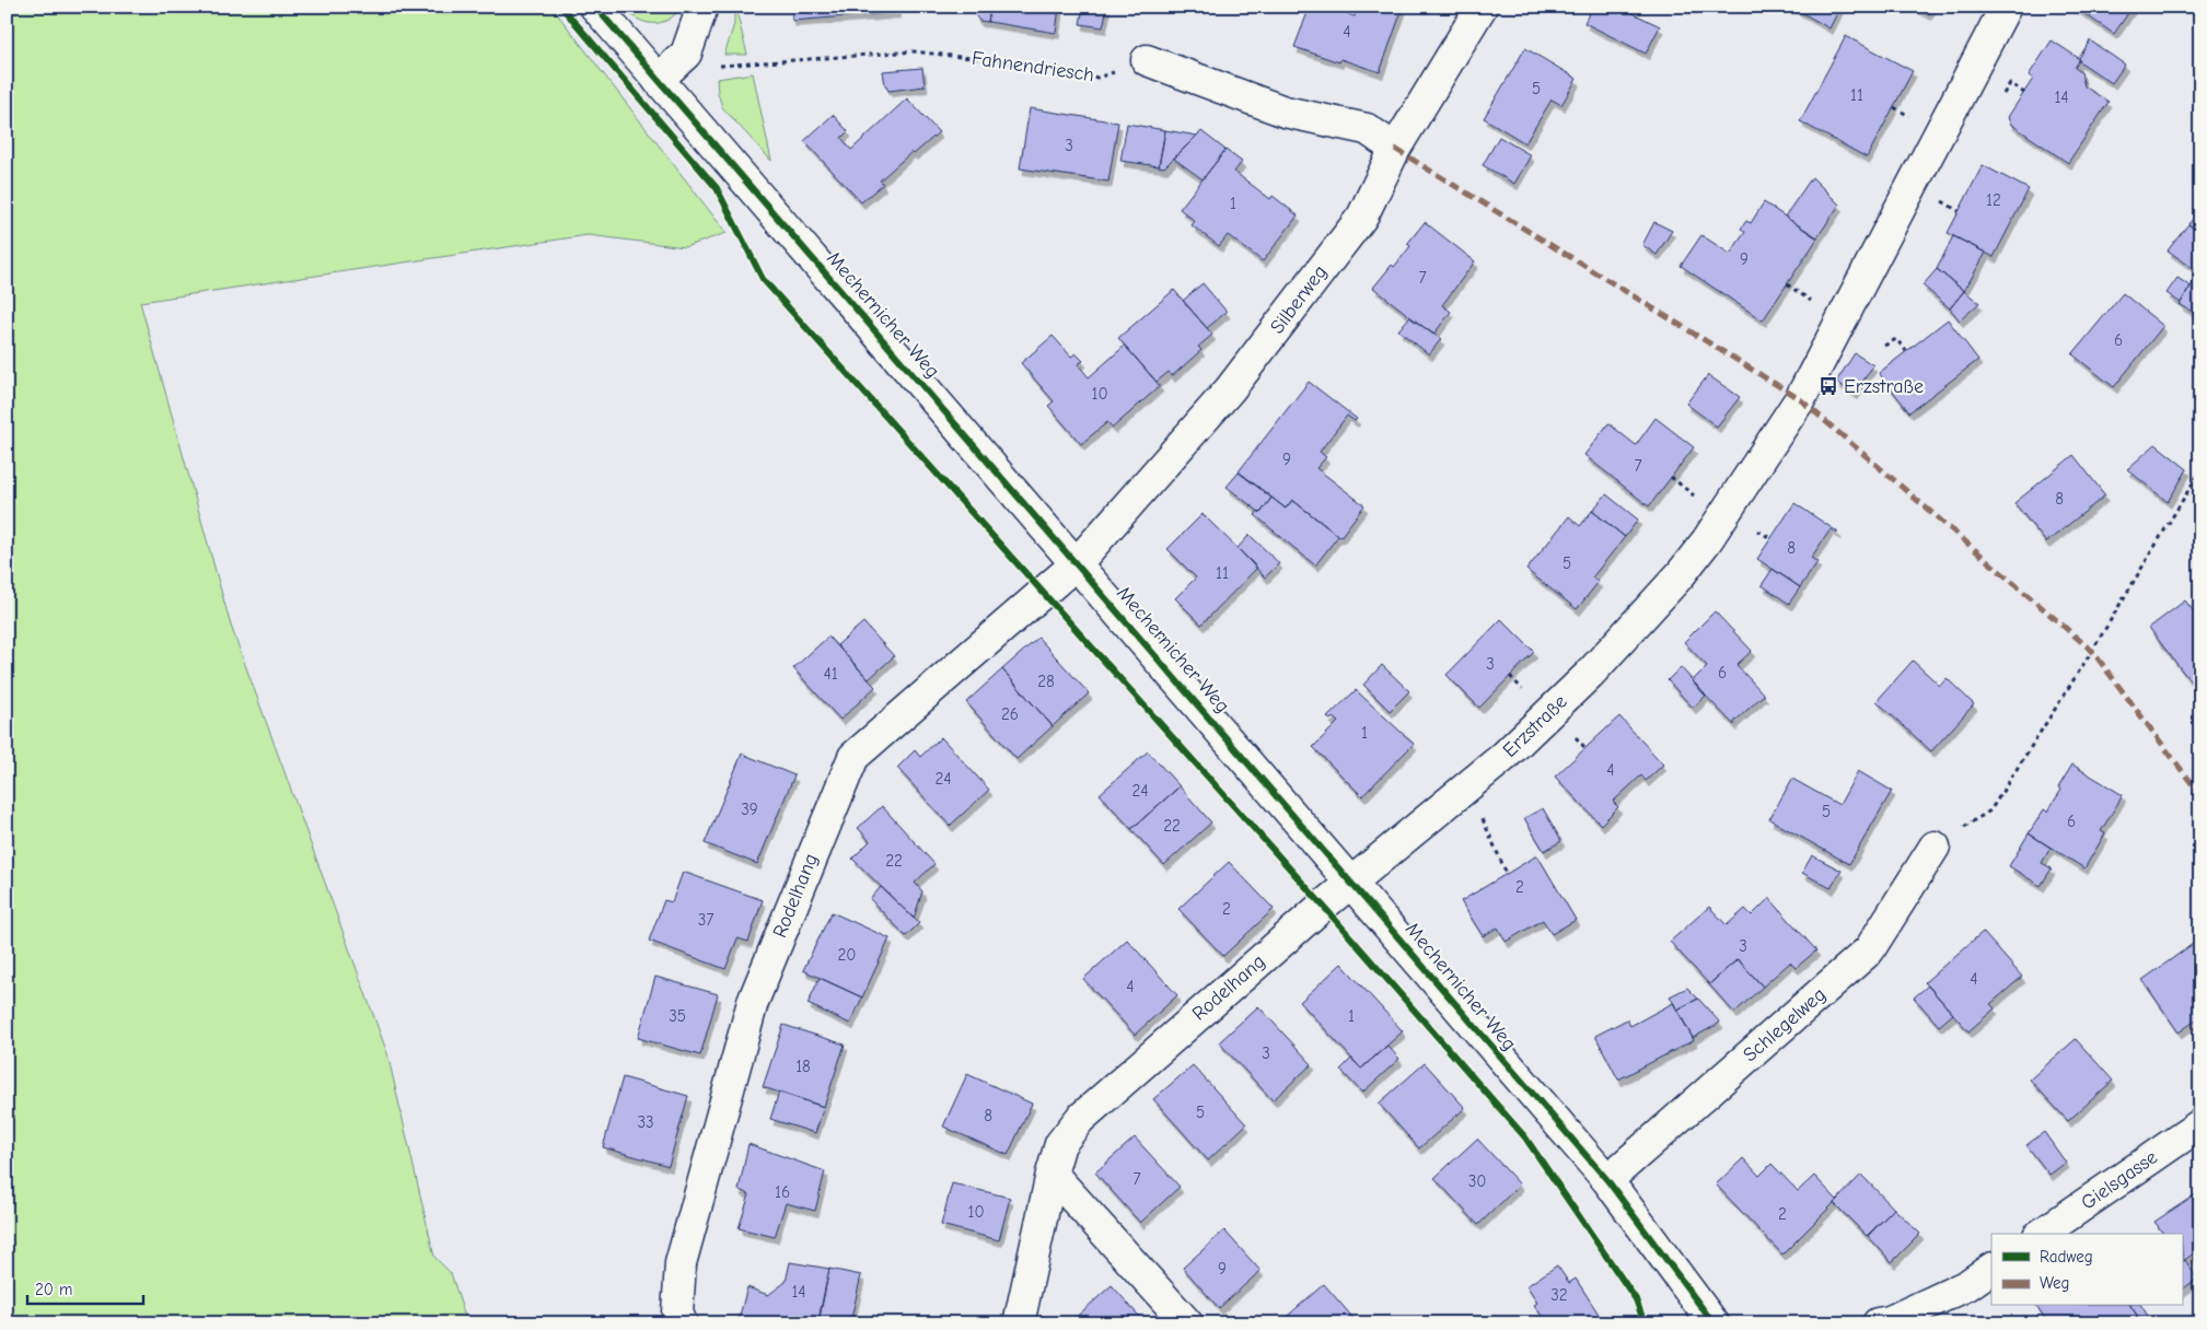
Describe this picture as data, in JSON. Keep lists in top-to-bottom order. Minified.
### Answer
{"streets":{"street":["Silberweg","Mechernicher Weg","Erzstraße","Rodelhang","Schlegelweg","Gielsgasse"],"path":["Fahnendriesch"]},"crossings":[["Silberweg","Mechernicher Weg"],["Silberweg","Rodelhang"],["Mechernicher Weg","Erzstraße"],["Mechernicher Weg","Rodelhang"],["Mechernicher Weg","Schlegelweg"],["Erzstraße","Rodelhang"]],"places":{"bus stop":["Erzstraße"]},"house_numbers":["4","5","11","14","3","12","1","9","7","6","10","9","7","8","8","5","11","3","6","41","28","26","1","4","24","24","39","5","6","22","22","2","2","37","3","20","4","4","35","1","3","18","5","8","33","7","30","16","10","2","9","14","32"],"legend":["Radweg","Weg"],"scale_bar":"20 m"}
